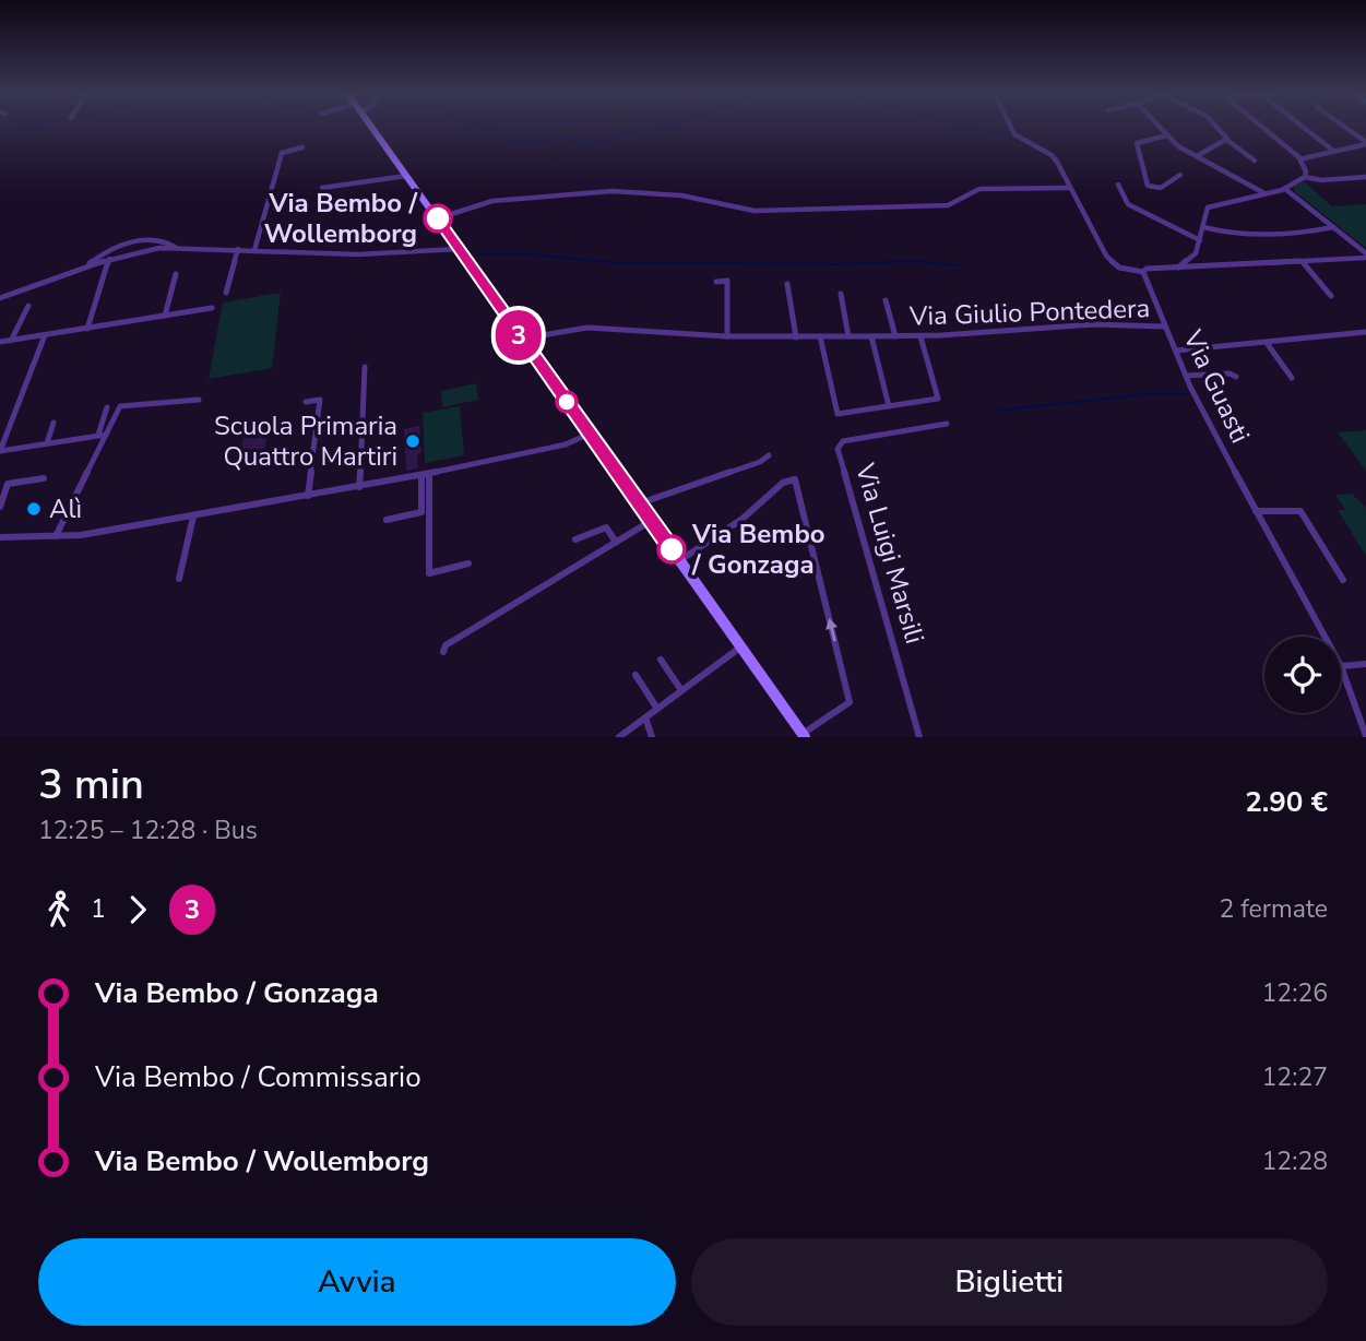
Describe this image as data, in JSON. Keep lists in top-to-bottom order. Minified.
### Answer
{"streets":{"street":["Via Giulio Pontedera","Via Guasti","Via Luigi Marsili"]},"crossings":[["Via Giulio Pontedera","Via Guasti"]],"places":["Via Bembo / Wollemborg","Scuola Primaria Quattro Martiri","Alì","Via Bembo / Gonzaga"],"lines":["bus line 3"],"page":{"on_map":"3","heading":["3 min","12:25 – 12:28 · Bus","2.90 €"],"legs":["1","3","2 fermate"],"list":[{"name":"Via Bembo / Gonzaga","value":"12:26"},{"name":"Via Bembo / Commissario","value":"12:27"},{"name":"Via Bembo / Wollemborg","value":"12:28"}],"buttons":["Avvia","Biglietti"]}}
